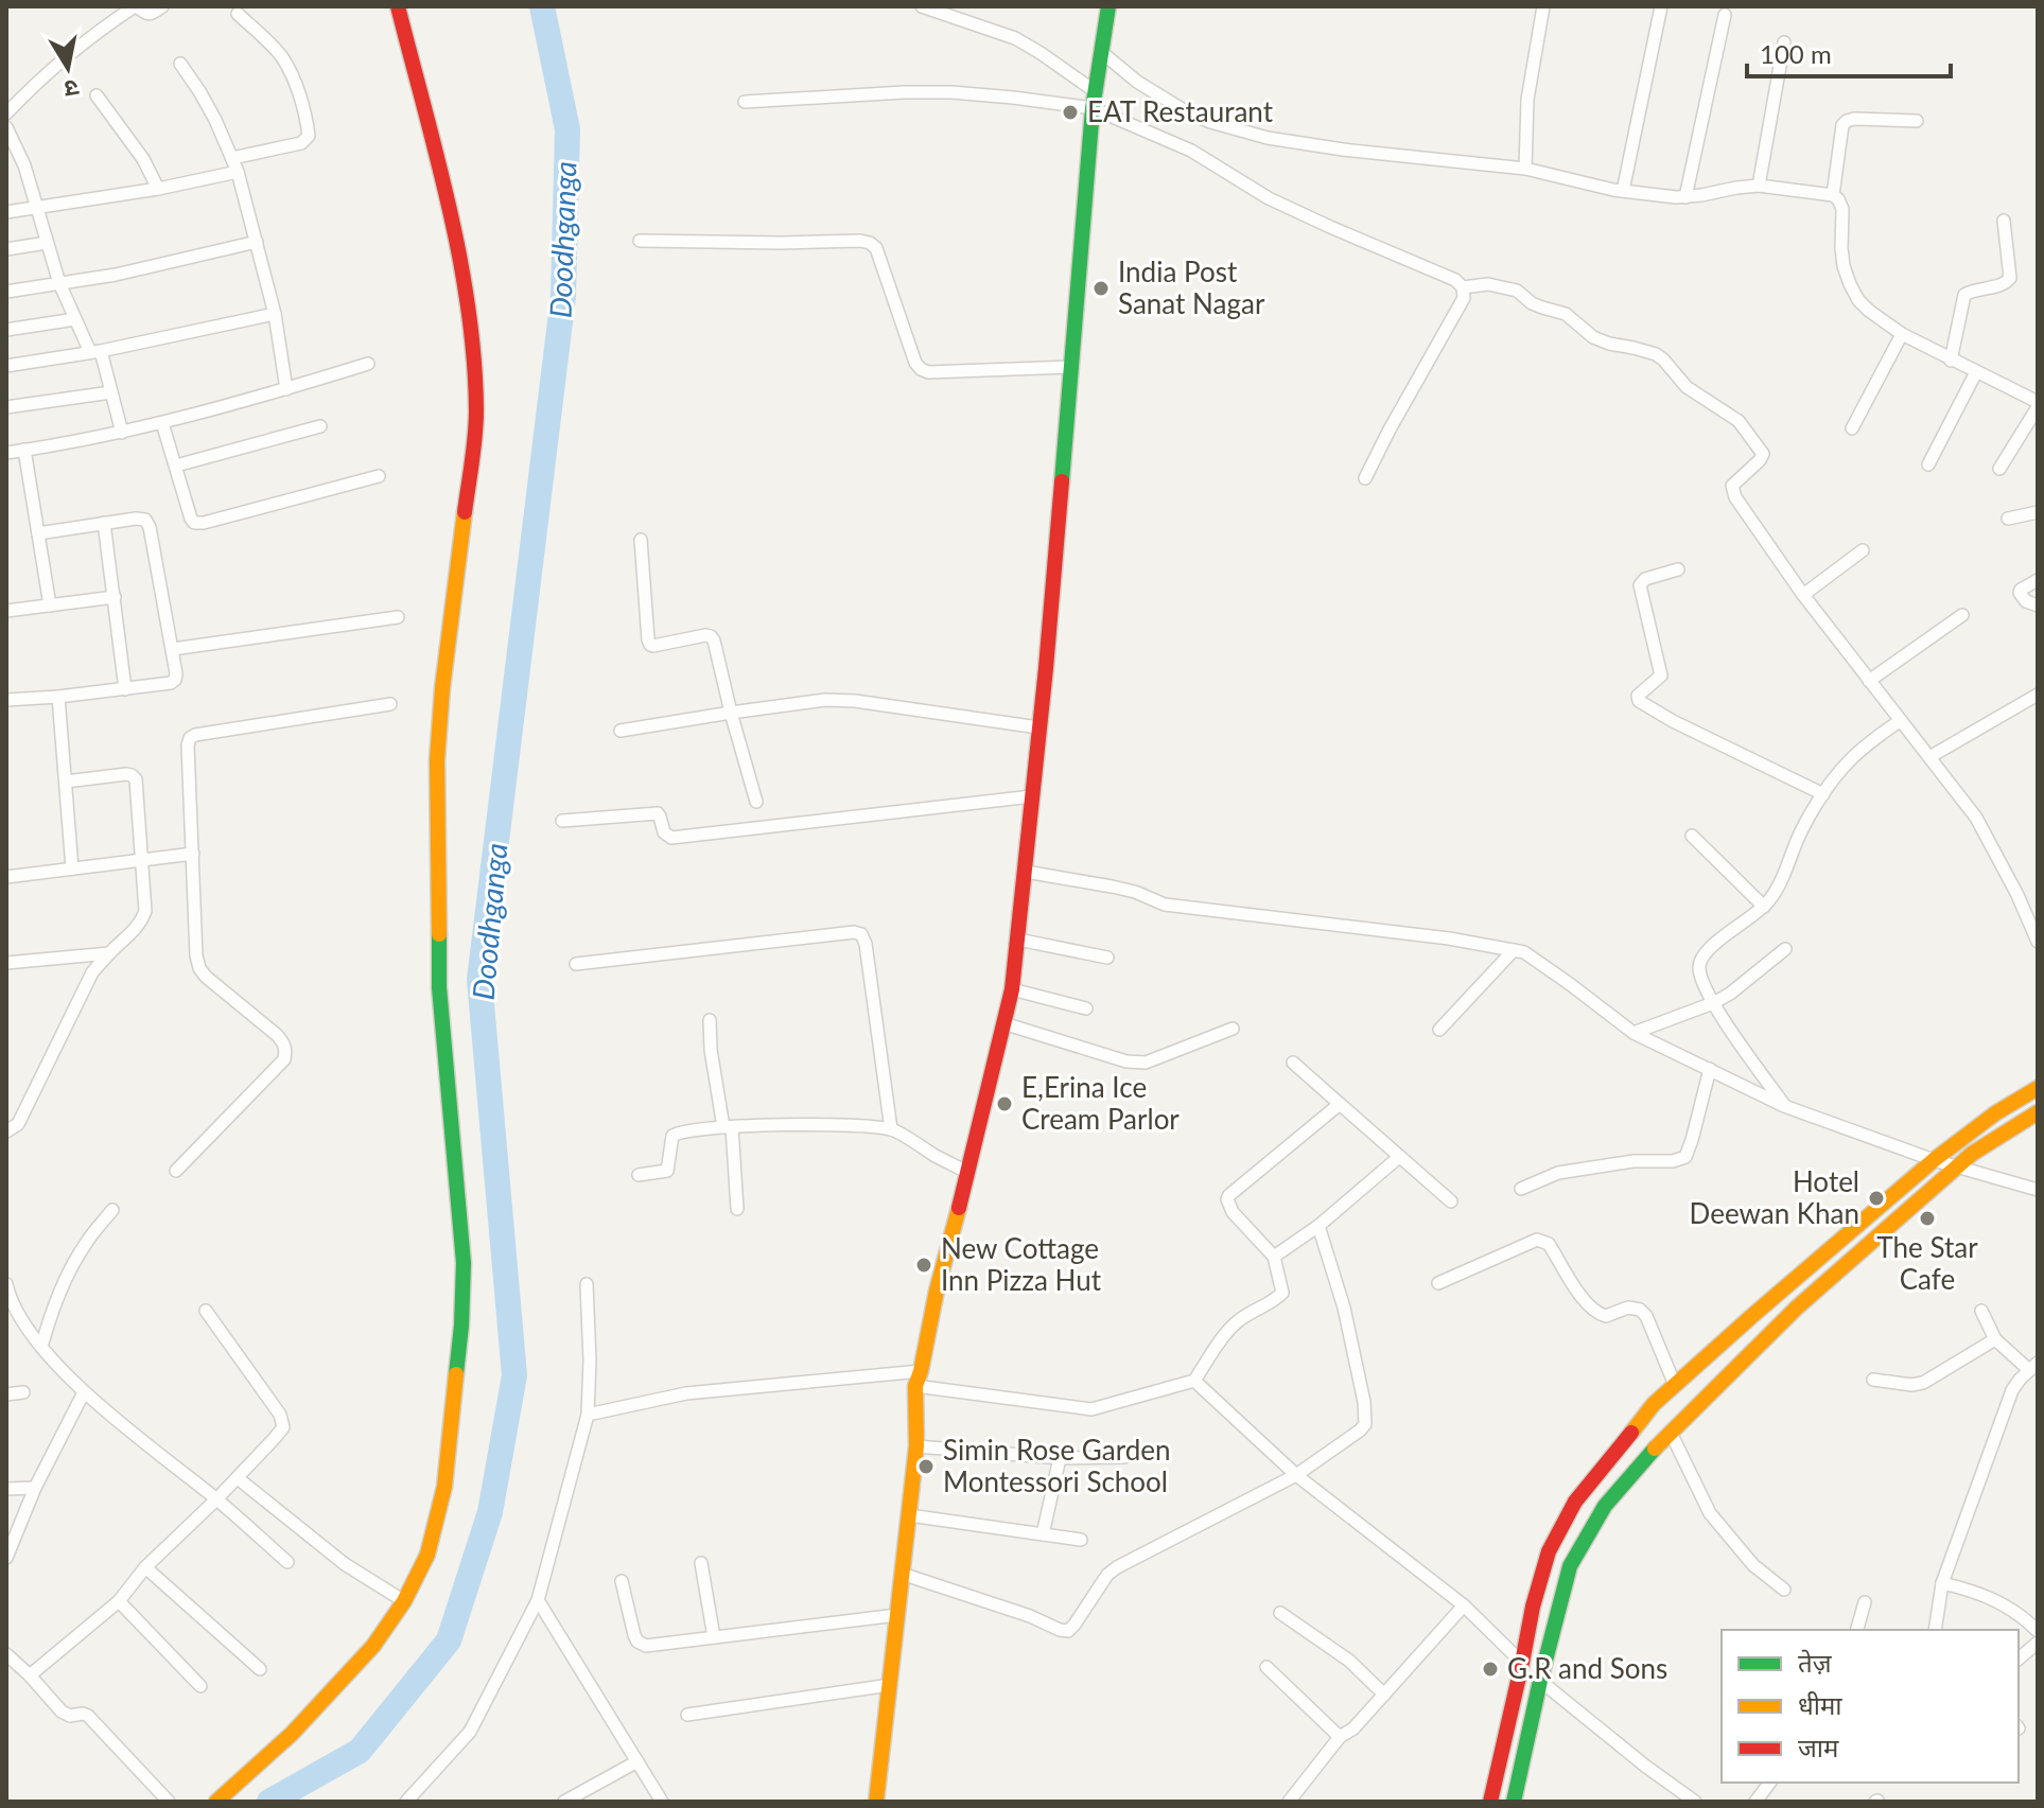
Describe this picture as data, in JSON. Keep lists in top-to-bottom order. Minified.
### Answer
{"water":["Doodhganga"],"places":["EAT Restaurant","India Post Sanat Nagar","E,Erina Ice Cream Parlor","Hotel Deewan Khan","The Star Cafe","New Cottage Inn Pizza Hut","Simin Rose Garden Montessori School","G.R and Sons"],"legend":["तेज़","धीमा","जाम"],"scale_bar":"100 m","north":"bottom"}
